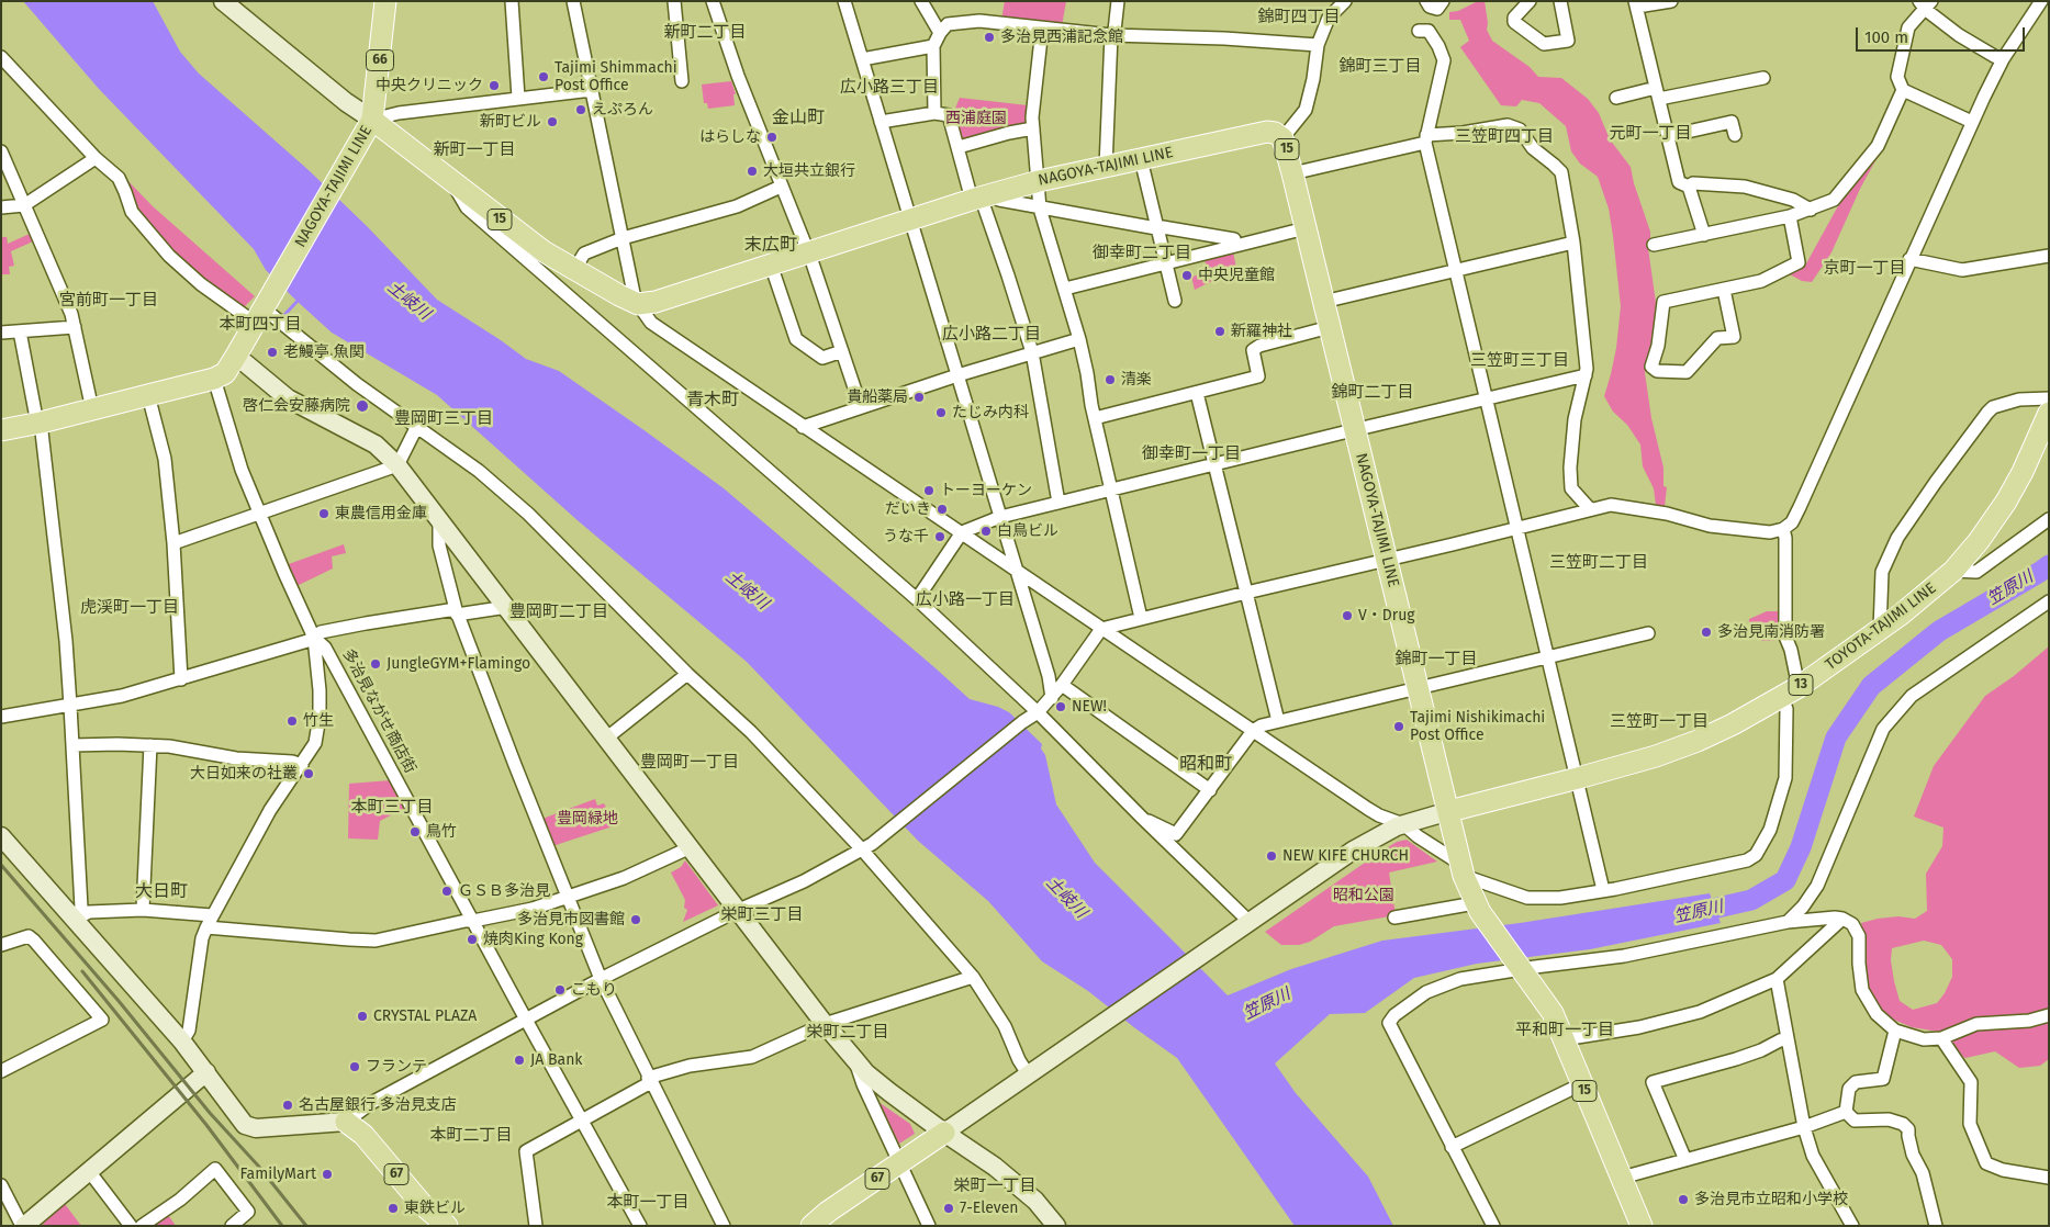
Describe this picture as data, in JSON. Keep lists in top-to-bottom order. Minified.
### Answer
{"streets":{"main road":["66","15","NAGOYA-TAJIMI LINE","TOYOTA-TAJIMI LINE","13","67"],"street":["多治見ながせ商店街"]},"crossings":[["66","NAGOYA-TAJIMI LINE"],["NAGOYA-TAJIMI LINE","TOYOTA-TAJIMI LINE"],["NAGOYA-TAJIMI LINE","多治見ながせ商店街"]],"districts":["錦町四丁目","新町二丁目","錦町三丁目","広小路三丁目","金山町","元町一丁目","三笠町四丁目","新町一丁目","末広町","御幸町二丁目","京町一丁目","宮前町一丁目","本町四丁目","広小路二丁目","三笠町三丁目","錦町二丁目","青木町","豊岡町三丁目","御幸町一丁目","三笠町二丁目","広小路一丁目","虎渓町一丁目","豊岡町二丁目","錦町一丁目","三笠町一丁目","豊岡町一丁目","昭和町","本町三丁目","大日町","栄町三丁目","平和町一丁目","栄町二丁目","本町二丁目","栄町一丁目","本町一丁目"],"water":["土岐川","笠原川"],"parks":["西浦庭園","豊岡緑地","昭和公園"],"places":["多治見西浦記念館","Tajimi Shimmachi Post Office","中央クリニック","えぷろん","新町ビル","はらしな","大垣共立銀行","中央児童館","新羅神社","老鰻亭 魚関","清楽","貴船薬局","啓仁会安藤病院","たじみ内科","トーヨーケン","だいき","東農信用金庫","白鳥ビル","うな千","V・Drug","多治見南消防署","JungleGYM+Flamingo","NEW!","竹生","Tajimi Nishikimachi Post Office","大日如来の社叢","鳥竹","NEW KIFE CHURCH","ＧＳＢ多治見","多治見市図書館","焼肉King Kong","こもり","CRYSTAL PLAZA","JA Bank","フランテ","名古屋銀行 多治見支店","FamilyMart","多治見市立昭和小学校","東鉄ビル","7-Eleven"],"scale_bar":"100 m"}
